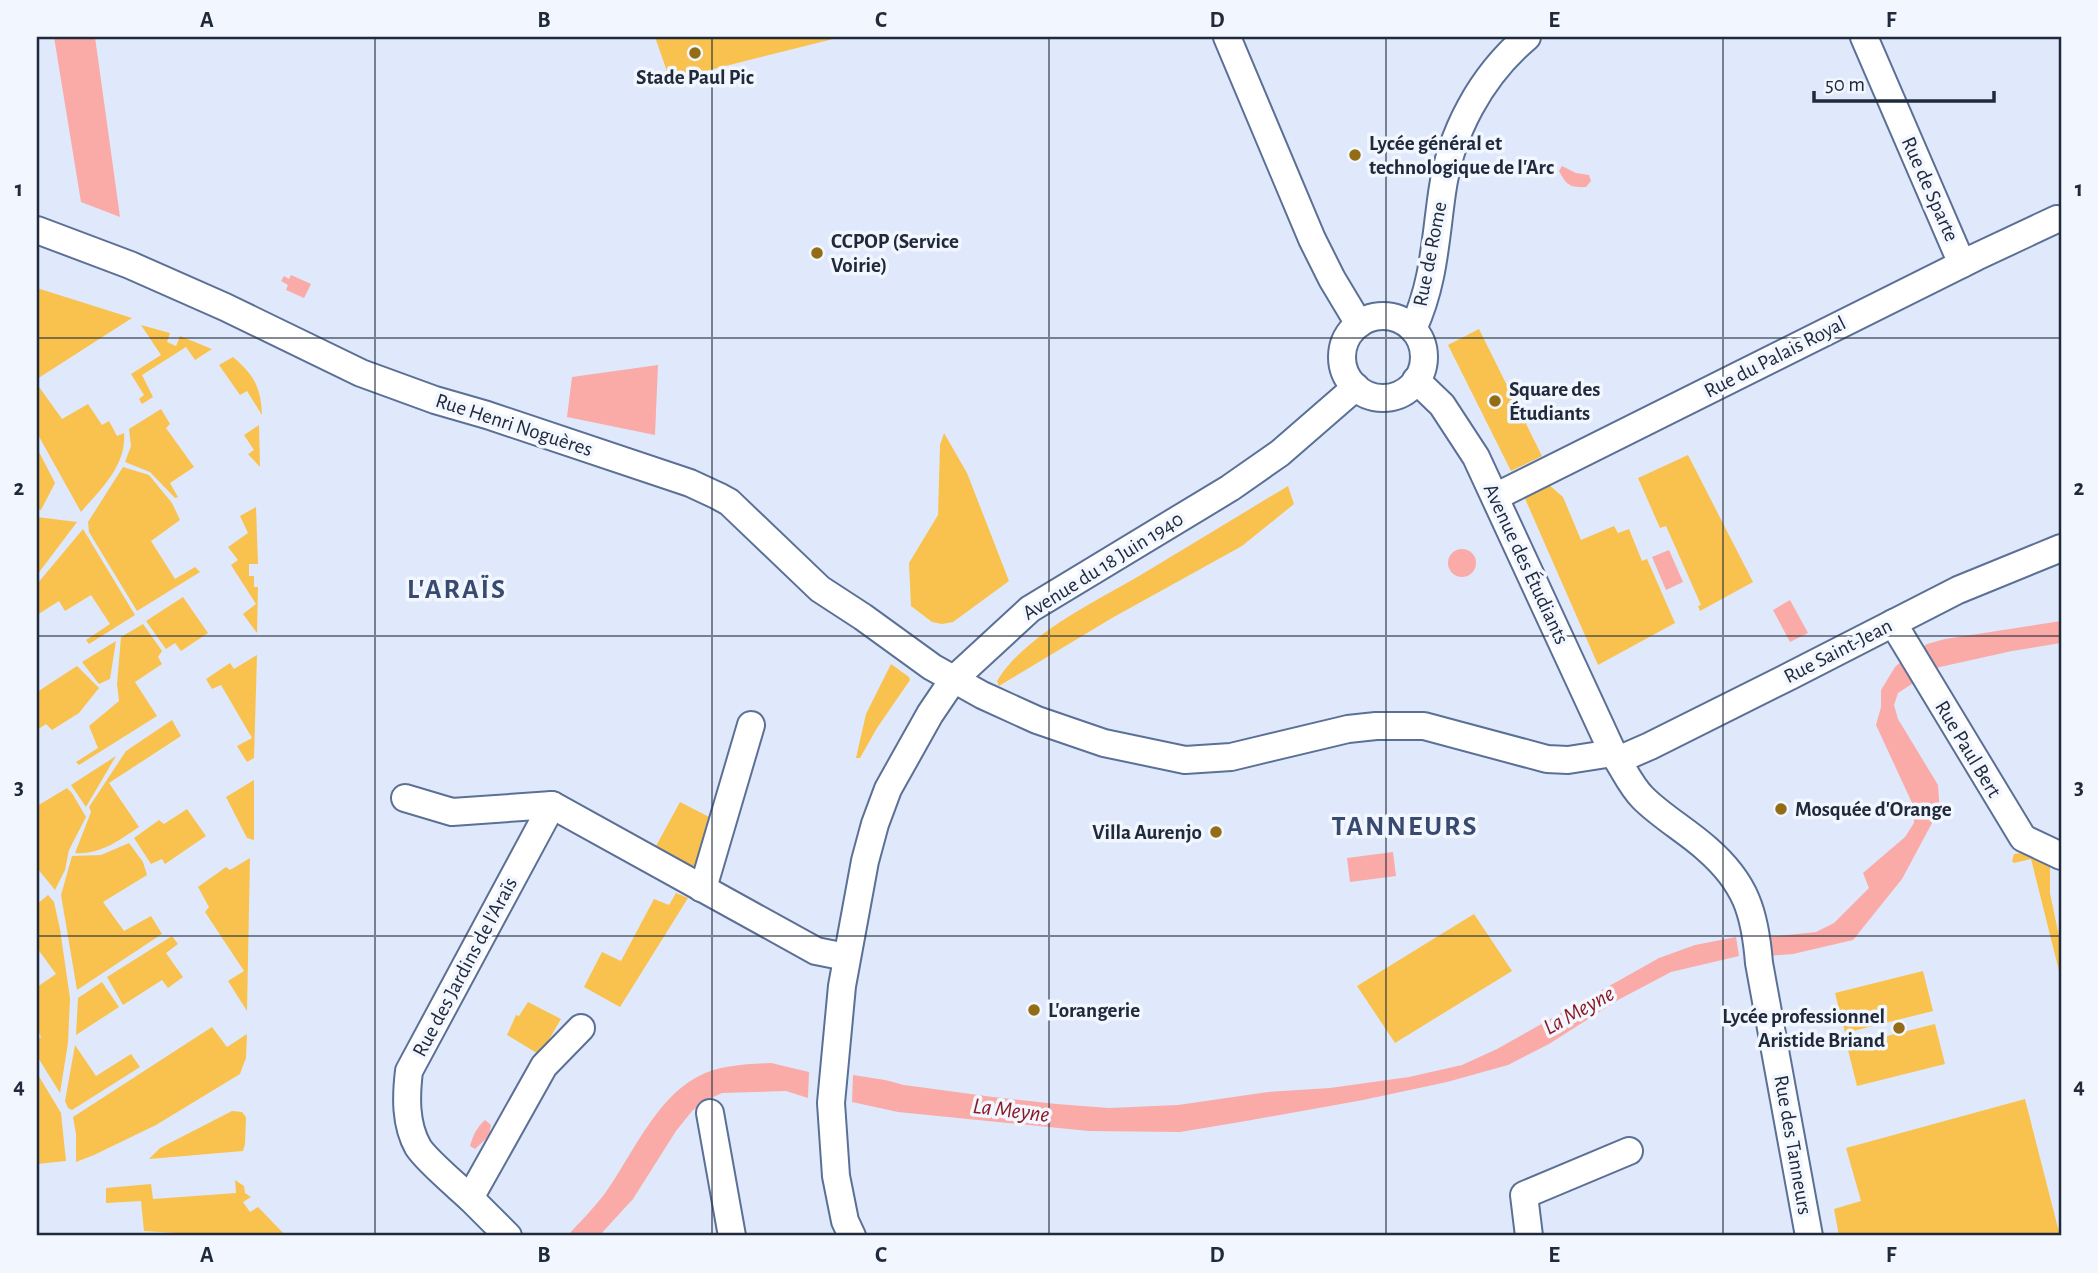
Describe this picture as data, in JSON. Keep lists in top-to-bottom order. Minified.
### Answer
{"streets":{"street":["Rue de Sparte","Rue de Rome","Rue du Palais Royal","Rue Henri Noguères","Avenue des Étudiants","Avenue du 18 Juin 1940","Rue Saint-Jean","Rue Paul Bert","Rue des Jardins de l'Araïs","Rue des Tanneurs"]},"crossings":[["Rue de Sparte","Rue du Palais Royal"],["Rue de Rome","Avenue des Étudiants"],["Rue de Rome","Avenue du 18 Juin 1940"],["Rue du Palais Royal","Avenue des Étudiants"],["Rue Henri Noguères","Avenue du 18 Juin 1940"],["Rue Henri Noguères","Rue Saint-Jean"],["Avenue des Étudiants","Avenue du 18 Juin 1940"],["Avenue des Étudiants","Rue Saint-Jean"],["Avenue des Étudiants","Rue des Tanneurs"],["Rue Saint-Jean","Rue Paul Bert"]],"districts":["L'ARAÏS","TANNEURS"],"water":["La Meyne"],"places":["Stade Paul Pic","Lycée général et technologique de l'Arc","CCPOP (Service Voirie)","Square des Étudiants","Mosquée d'Orange","Villa Aurenjo","L'orangerie","Lycée professionnel Aristide Briand"],"scale_bar":"50 m","grid":{"columns":["A","B","C","D","E","F"],"rows":["1","2","3","4"]}}
